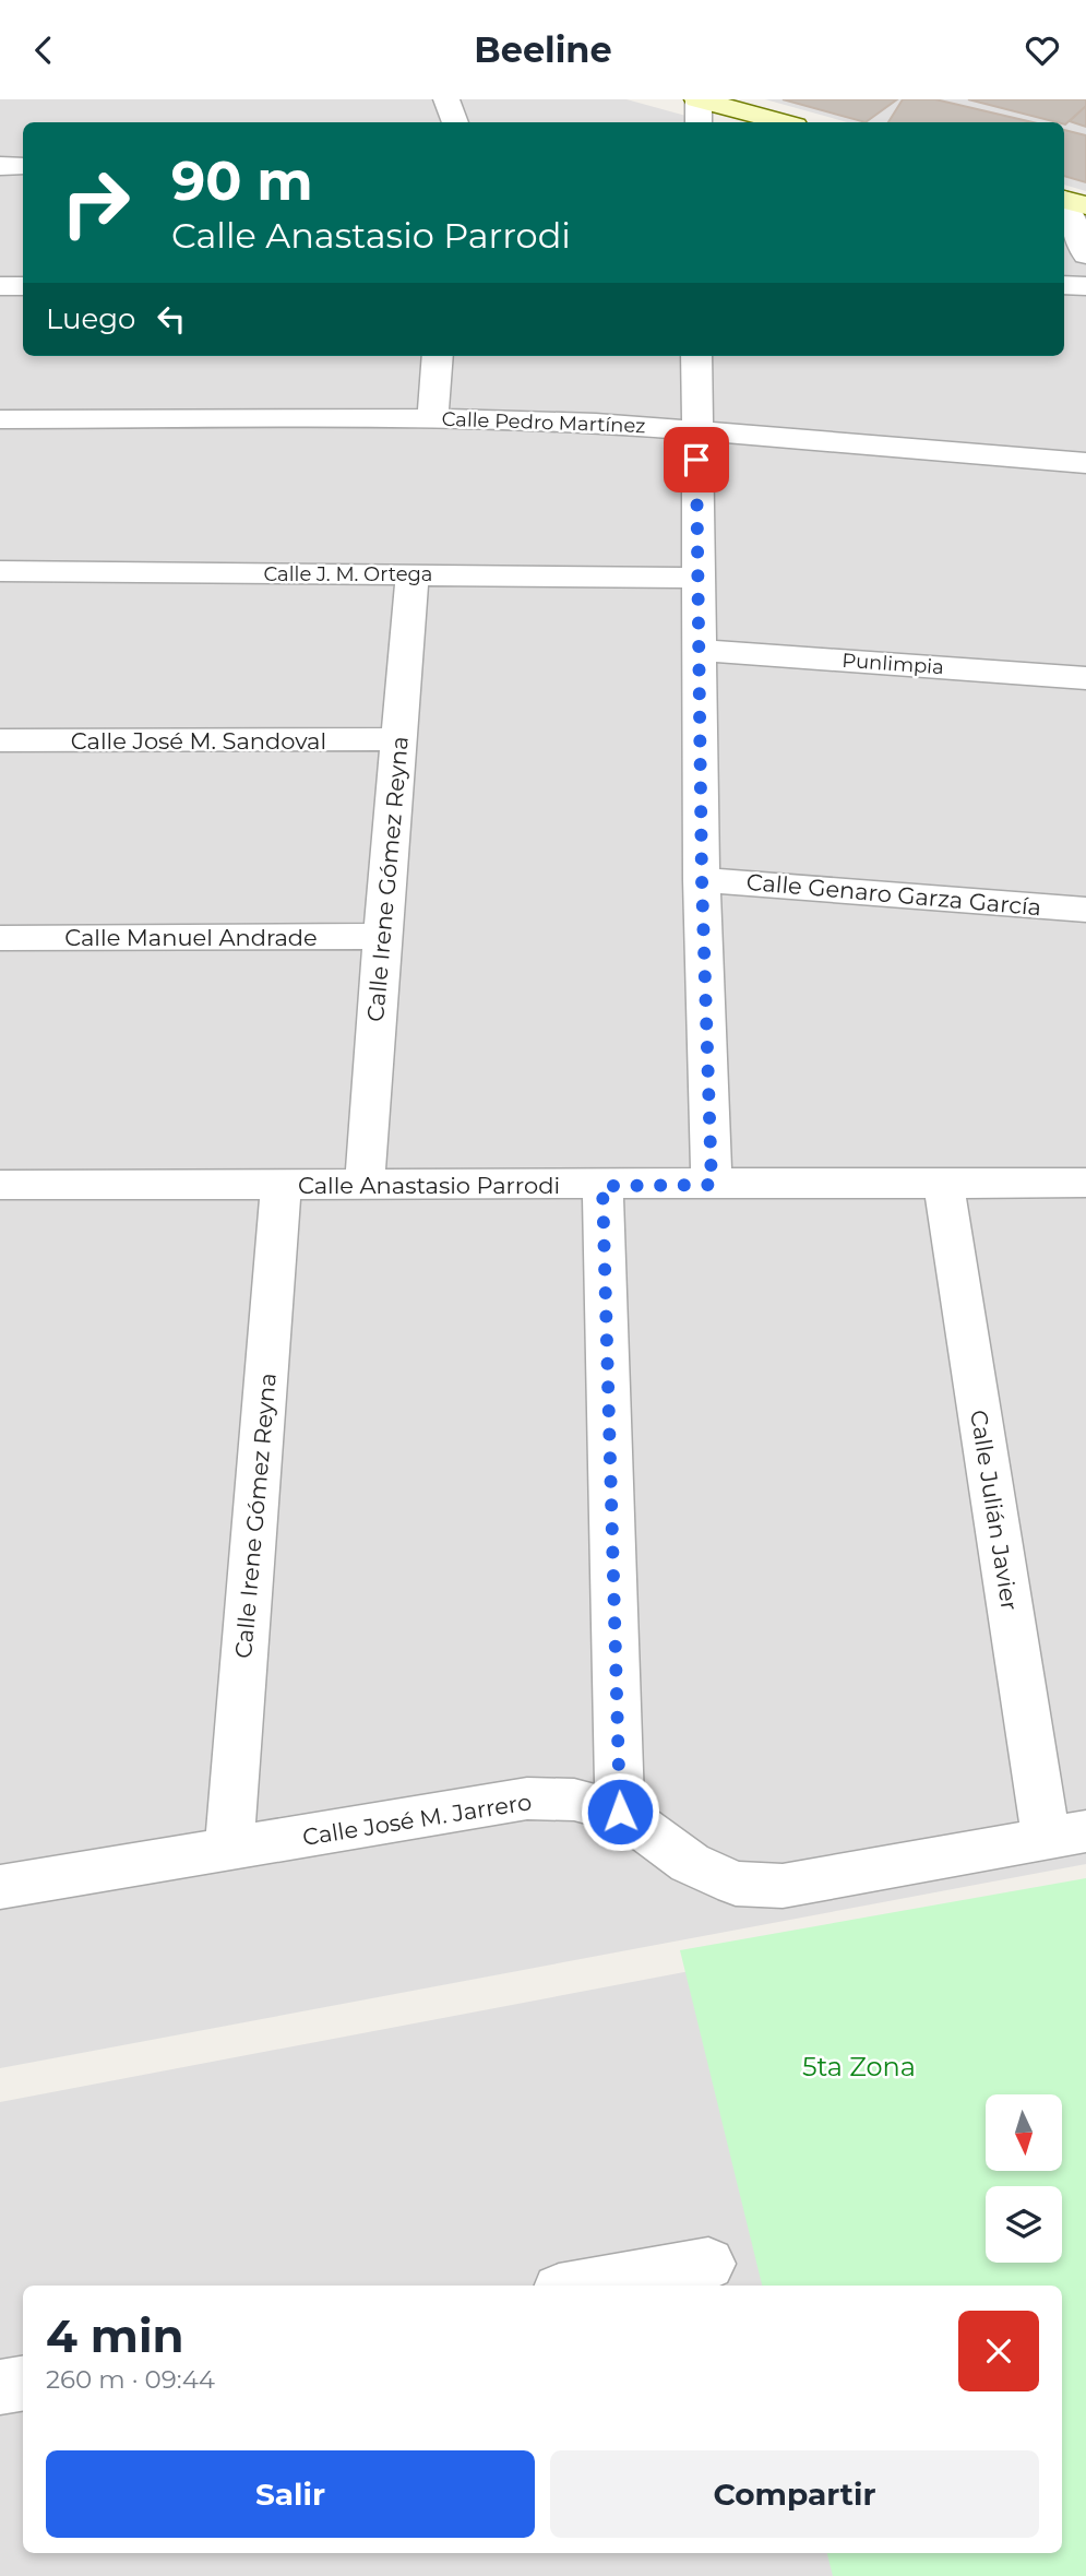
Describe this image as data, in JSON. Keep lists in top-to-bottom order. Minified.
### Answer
{"streets":{"street":["Calle Pedro Martínez","Calle J. M. Ortega","Punlimpia","Calle José M. Sandoval","Calle Irene Gómez Reyna","Calle Genaro Garza García","Calle Manuel Andrade","Calle Anastasio Parrodi","Calle Julián Javier","Calle José M. Jarrero"]},"crossings":[["Calle J. M. Ortega","Calle Irene Gómez Reyna"],["Calle José M. Sandoval","Calle Irene Gómez Reyna"],["Calle Irene Gómez Reyna","Calle Manuel Andrade"],["Calle Irene Gómez Reyna","Calle Anastasio Parrodi"],["Calle Irene Gómez Reyna","Calle José M. Jarrero"],["Calle Anastasio Parrodi","Calle Julián Javier"],["Calle Julián Javier","Calle José M. Jarrero"]],"parks":["5ta Zona"],"north":"bottom","page":{"header":"Beeline","turn":["90 m","Calle Anastasio Parrodi"],"then":"Luego","heading":["4 min","260 m · 09:44"],"buttons":["Salir","Compartir"]}}
